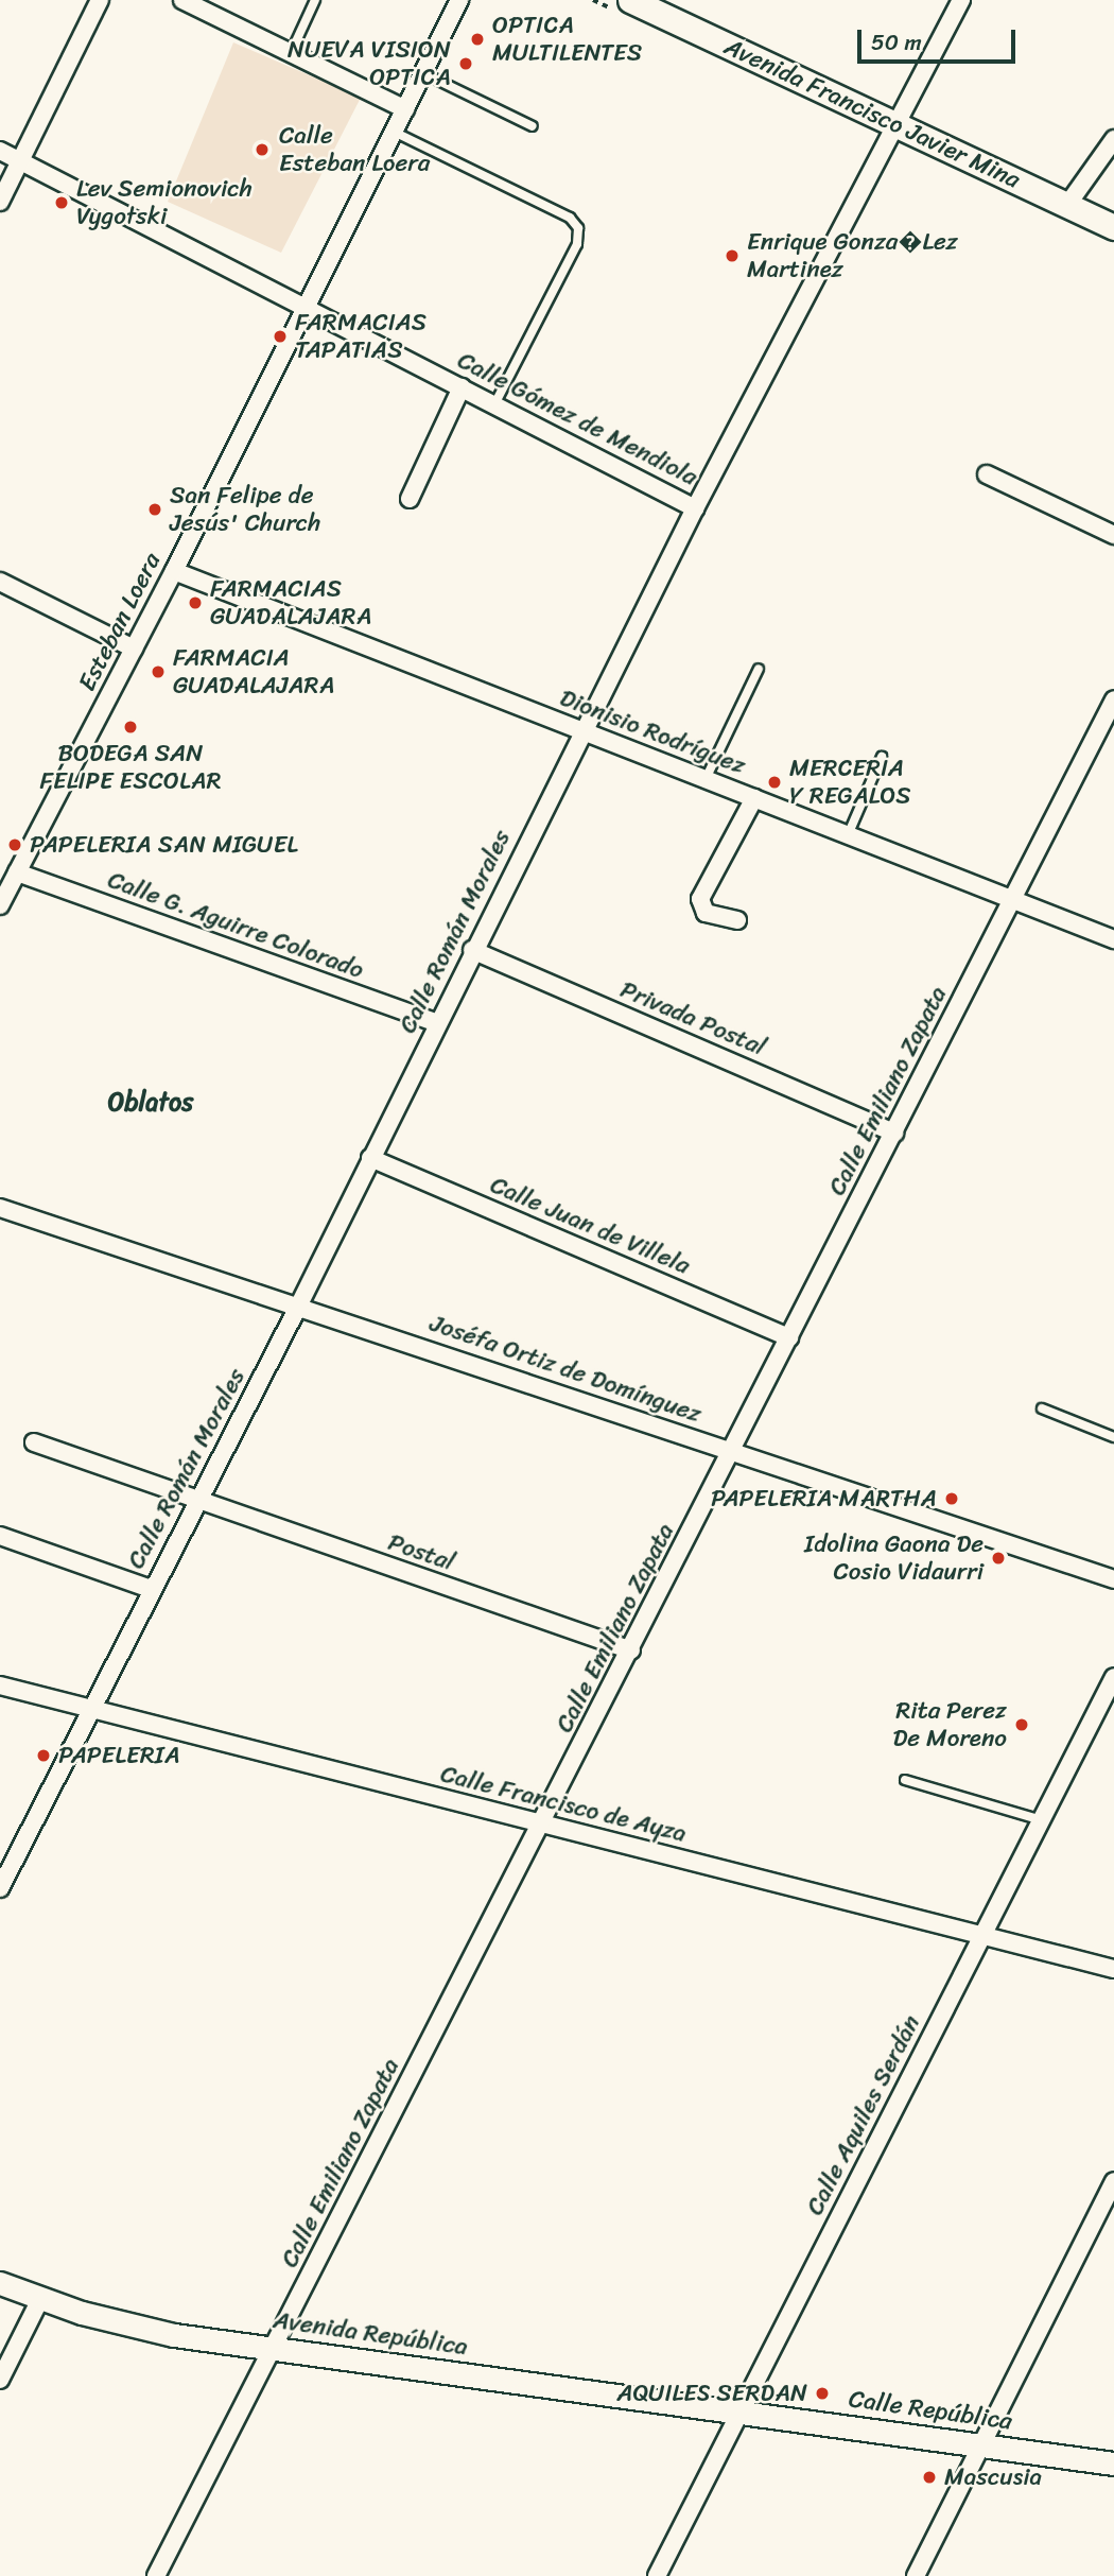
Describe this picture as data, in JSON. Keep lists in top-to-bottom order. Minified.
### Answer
{"streets":{"main road":["Avenida Francisco Javier Mina"],"street":["Calle Gómez de Mendiola","Esteban Loera","Dionisio Rodríguez","Calle G. Aguirre Colorado","Calle Román Morales","Privada Postal","Calle Emiliano Zapata","Calle Juan de Villela","Joséfa Ortiz de Domínguez","Postal","Calle Francisco de Ayza","Calle Aquiles Serdán","Avenida República","Calle República"]},"crossings":[["Avenida Francisco Javier Mina","Calle Román Morales"],["Calle Gómez de Mendiola","Esteban Loera"],["Calle Gómez de Mendiola","Calle Román Morales"],["Esteban Loera","Dionisio Rodríguez"],["Esteban Loera","Calle G. Aguirre Colorado"],["Dionisio Rodríguez","Calle Román Morales"],["Dionisio Rodríguez","Calle Emiliano Zapata"],["Calle G. Aguirre Colorado","Calle Román Morales"],["Calle Román Morales","Privada Postal"],["Calle Román Morales","Calle Juan de Villela"],["Calle Román Morales","Joséfa Ortiz de Domínguez"],["Calle Román Morales","Postal"],["Calle Román Morales","Calle Francisco de Ayza"],["Privada Postal","Calle Emiliano Zapata"],["Calle Emiliano Zapata","Calle Juan de Villela"],["Calle Emiliano Zapata","Joséfa Ortiz de Domínguez"],["Calle Emiliano Zapata","Postal"],["Calle Emiliano Zapata","Calle Francisco de Ayza"],["Calle Emiliano Zapata","Avenida República"],["Calle Francisco de Ayza","Calle Aquiles Serdán"],["Calle Aquiles Serdán","Avenida República"],["Calle Aquiles Serdán","Calle República"],["Avenida República","Calle República"]],"districts":["Oblatos"],"places":["OPTICA MULTILENTES","NUEVA VISION OPTICA","Calle Esteban Loera","Lev Semionovich Vygotski","Enrique Gonza�Lez Martinez","FARMACIAS TAPATIAS","San Felipe de Jesús' Church","FARMACIAS GUADALAJARA","FARMACIA GUADALAJARA","BODEGA SAN FELIPE ESCOLAR","MERCERIA Y REGALOS","PAPELERIA SAN MIGUEL","PAPELERIA MARTHA","Idolina Gaona De Cosio Vidaurri","Rita Perez De Moreno","PAPELERIA","AQUILES SERDAN","Mascusia"],"scale_bar":"50 m"}
